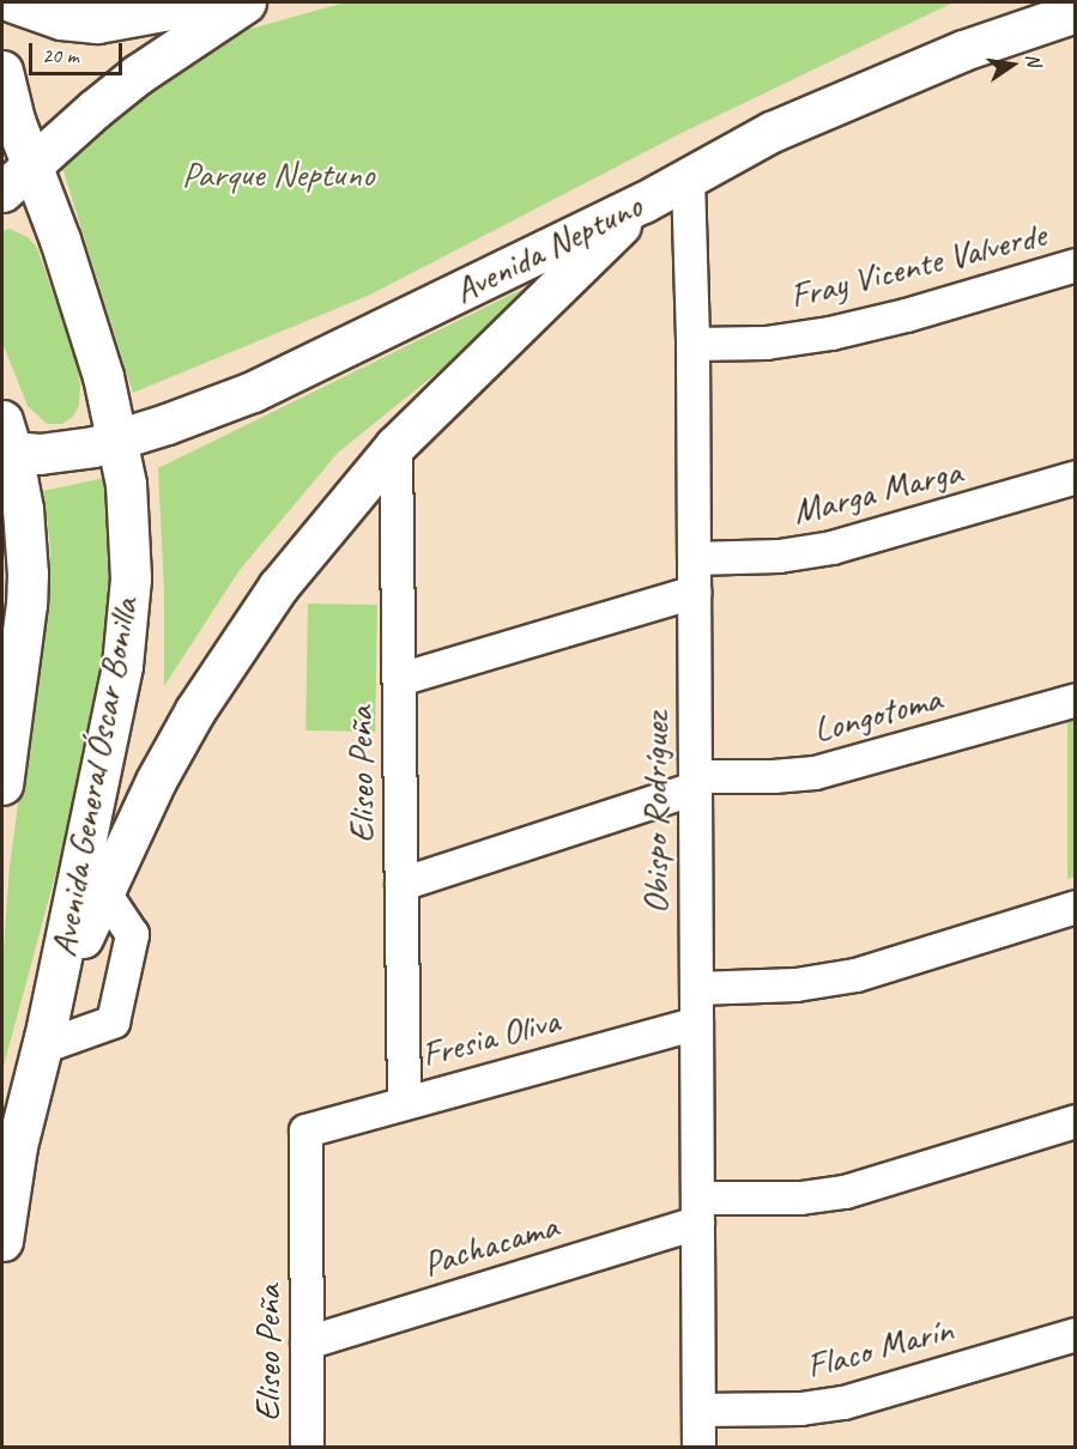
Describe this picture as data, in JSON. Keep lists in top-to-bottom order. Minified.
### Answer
{"streets":{"main road":["Avenida Neptuno","Avenida General Óscar Bonilla"],"street":["Fray Vicente Valverde","Marga Marga","Longotoma","Eliseo Peña","Obispo Rodríguez","Fresia Oliva","Pachacama","Flaco Marín"]},"crossings":[["Avenida Neptuno","Avenida General Óscar Bonilla"],["Avenida Neptuno","Obispo Rodríguez"],["Fray Vicente Valverde","Obispo Rodríguez"],["Marga Marga","Obispo Rodríguez"],["Longotoma","Eliseo Peña"],["Longotoma","Obispo Rodríguez"],["Eliseo Peña","Fresia Oliva"],["Eliseo Peña","Pachacama"],["Obispo Rodríguez","Fresia Oliva"],["Obispo Rodríguez","Pachacama"],["Obispo Rodríguez","Flaco Marín"]],"parks":["Parque Neptuno"],"scale_bar":"20 m","north":"right"}
